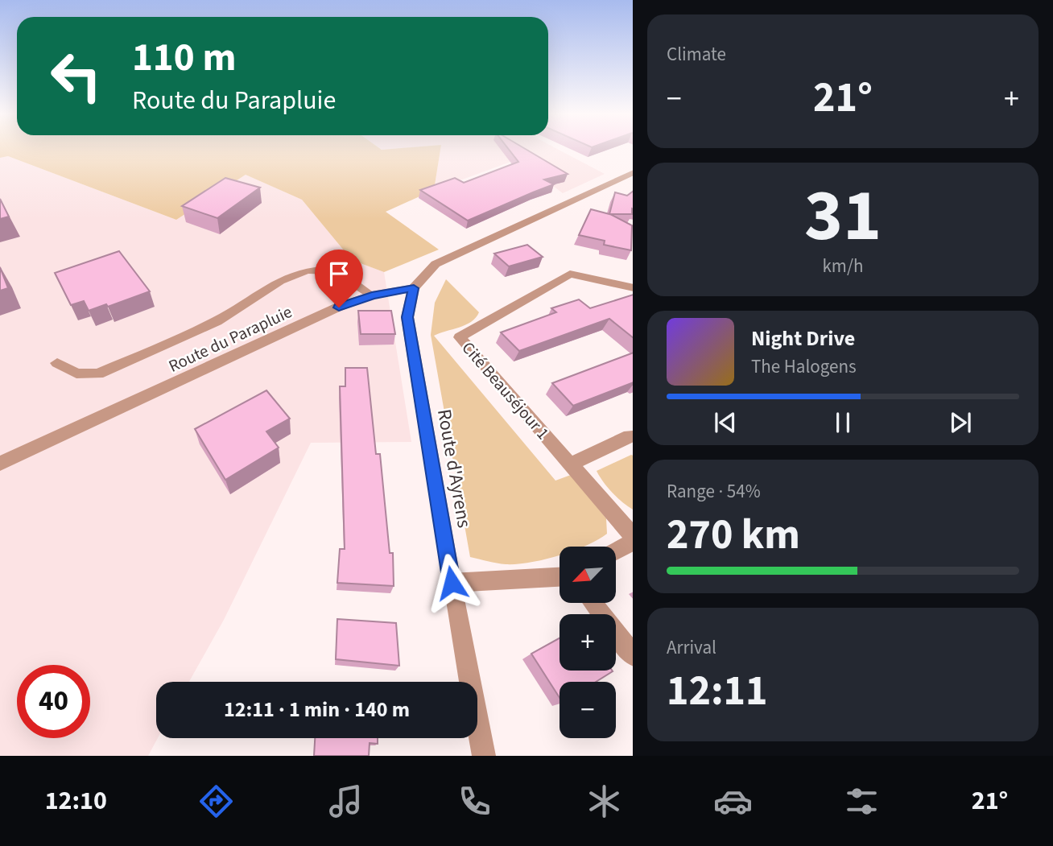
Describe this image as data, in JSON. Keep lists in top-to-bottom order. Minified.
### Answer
{"streets":{"street":["Route du Parapluie","Cité Beauséjour 1","Route d'Ayrens"]},"crossings":[["Route du Parapluie","Route d'Ayrens"]],"north":"bottom left","page":{"tile":["Climate",["31","km/h"],["Range · 54%","270 km"],["Arrival","12:11"]],"turn":["110 m","Route du Parapluie"],"heat":["−","21°","+"],"song":["Night Drive","The Halogens"],"map_buttons":["+","−"],"limit":"40","trip":"12:11 · 1 min · 140 m","tabs":["12:10","21°"]}}
